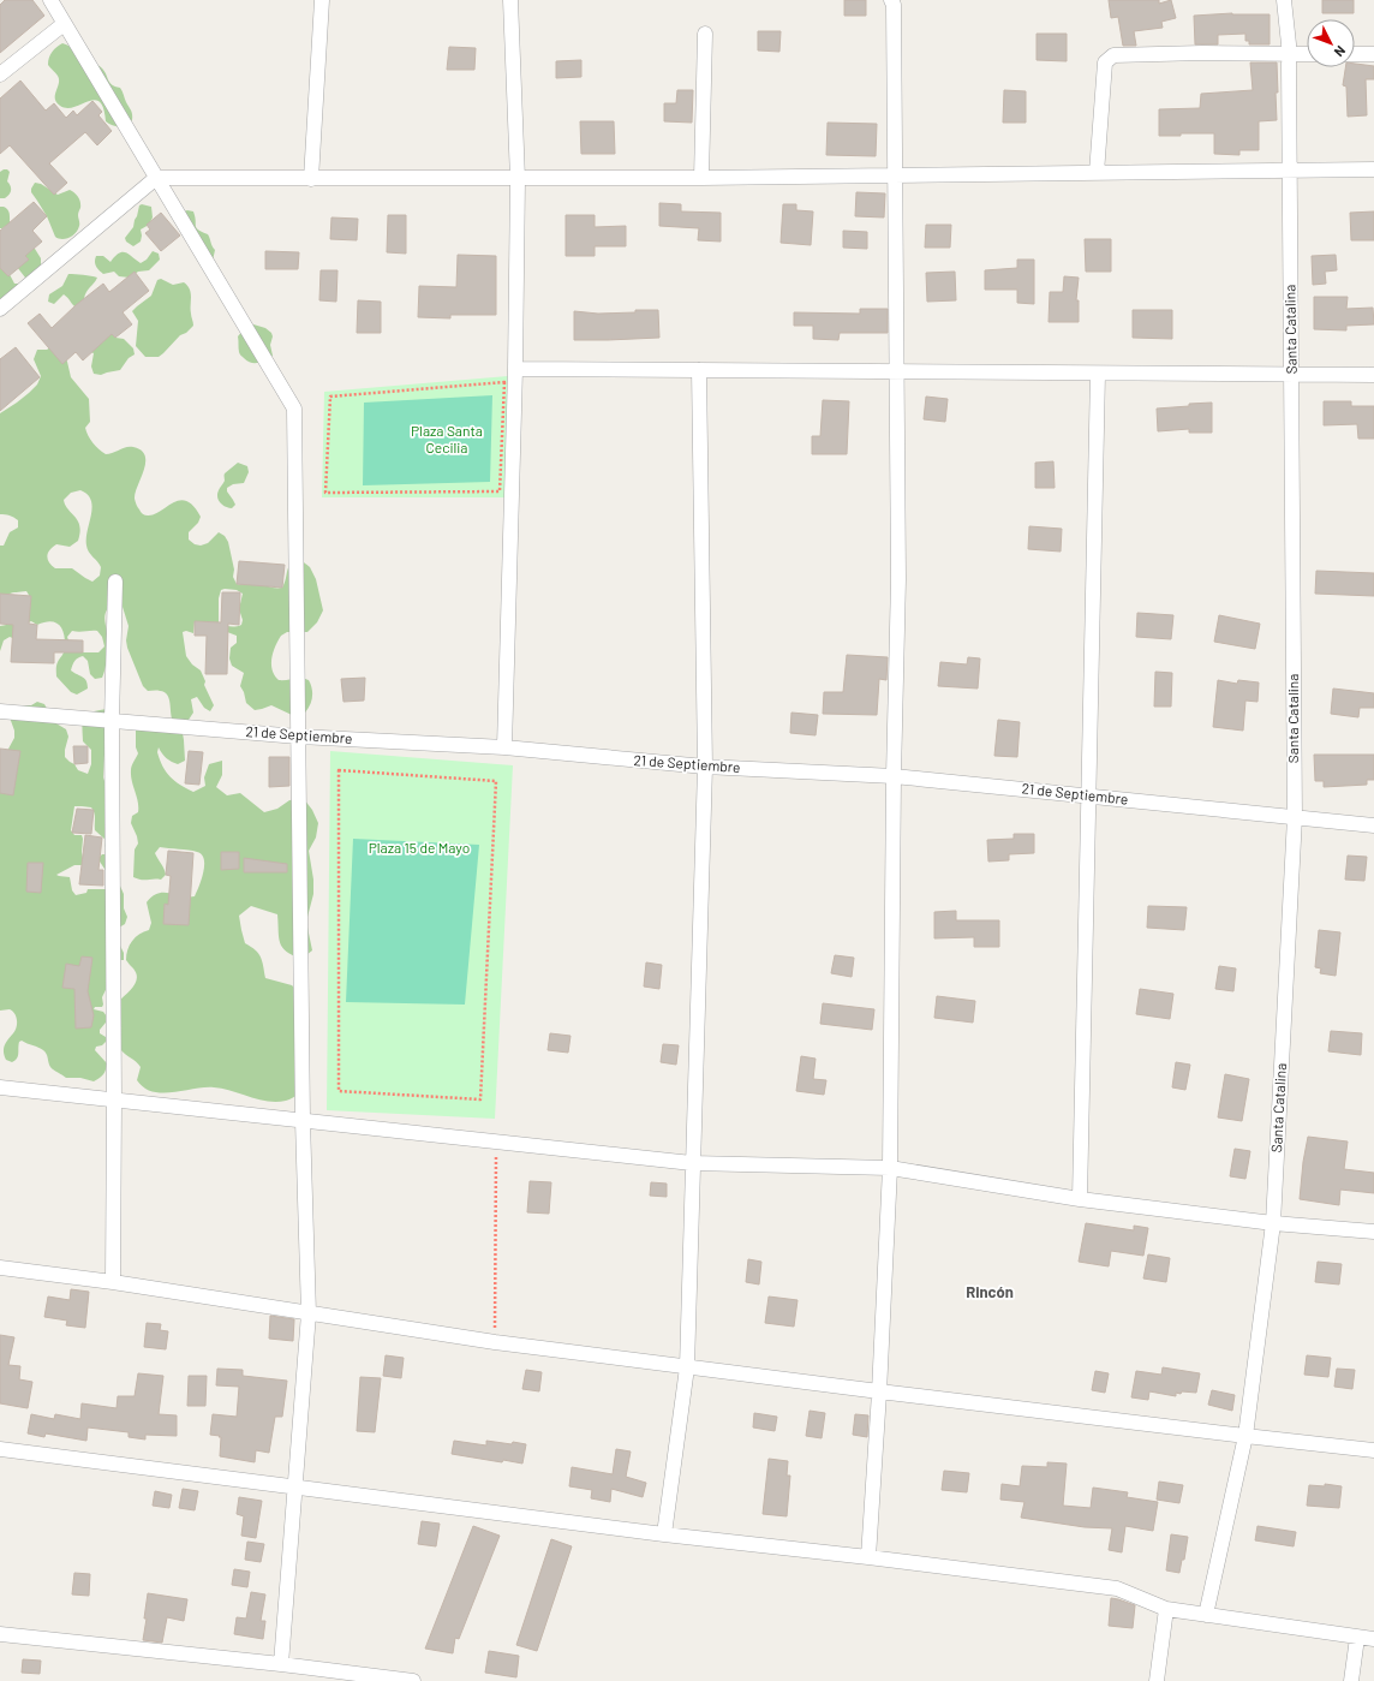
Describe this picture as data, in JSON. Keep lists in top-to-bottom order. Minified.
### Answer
{"streets":{"street":["Santa Catalina","21 de Septiembre"]},"crossings":[["Santa Catalina","21 de Septiembre"]],"districts":["Rincón"],"parks":["Plaza Santa Cecilia","Plaza 15 de Mayo"],"north":"bottom right"}
